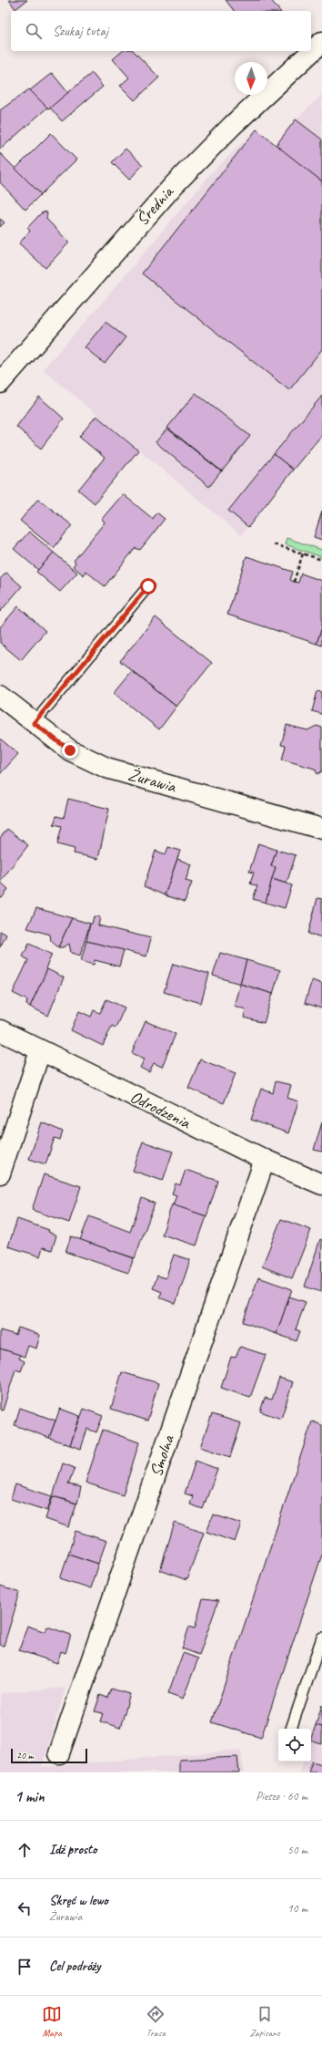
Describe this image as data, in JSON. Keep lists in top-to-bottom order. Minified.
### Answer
{"streets":{"street":["Średnia","Żurawia","Odrodzenia","Smolna"]},"crossings":[["Odrodzenia","Smolna"]],"scale_bar":"20 m","north":"bottom","page":{"search":"Szukaj tutaj","scale":"20 m","heading":["1 min","Pieszo · 60 m"],"list":[["Idź prosto","50 m"],["Skręć w lewo","Żurawia","10 m"],"Cel podróży"],"nav":["Mapa","Trasa","Zapisane"]}}
